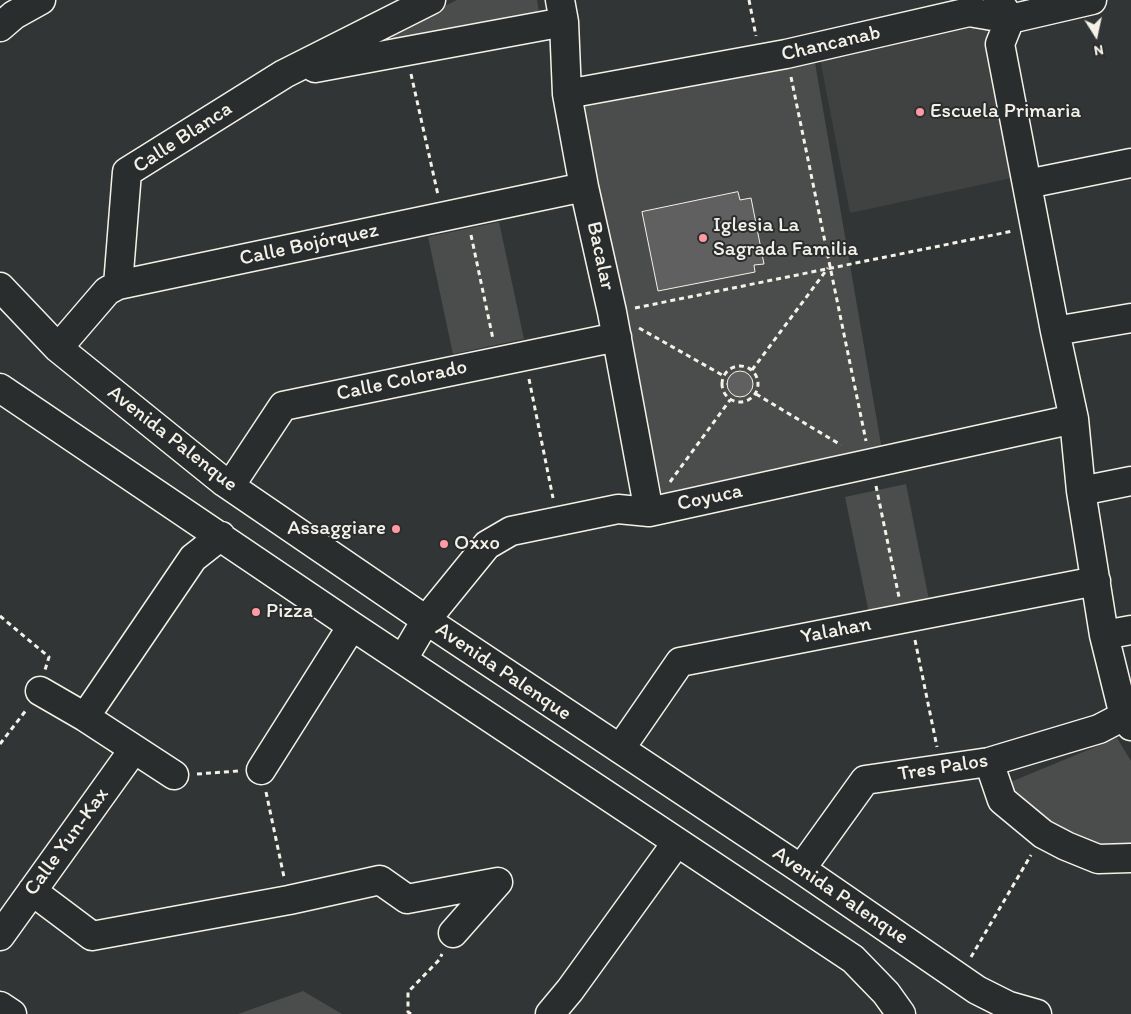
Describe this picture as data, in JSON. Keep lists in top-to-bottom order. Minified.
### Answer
{"streets":{"street":["Chancanab","Calle Blanca","Calle Bojórquez","Bacalar","Calle Colorado","Avenida Palenque","Coyuca","Yalahan","Tres Palos","Calle Yun-Kax"]},"crossings":[["Chancanab","Bacalar"],["Calle Blanca","Calle Bojórquez"],["Calle Blanca","Bacalar"],["Calle Bojórquez","Bacalar"],["Calle Bojórquez","Avenida Palenque"],["Bacalar","Calle Colorado"],["Bacalar","Coyuca"],["Calle Colorado","Avenida Palenque"],["Avenida Palenque","Coyuca"],["Avenida Palenque","Yalahan"],["Avenida Palenque","Tres Palos"]],"places":["Escuela Primaria","Iglesia La Sagrada Familia","Assaggiare","Oxxo","Pizza"],"north":"bottom"}
